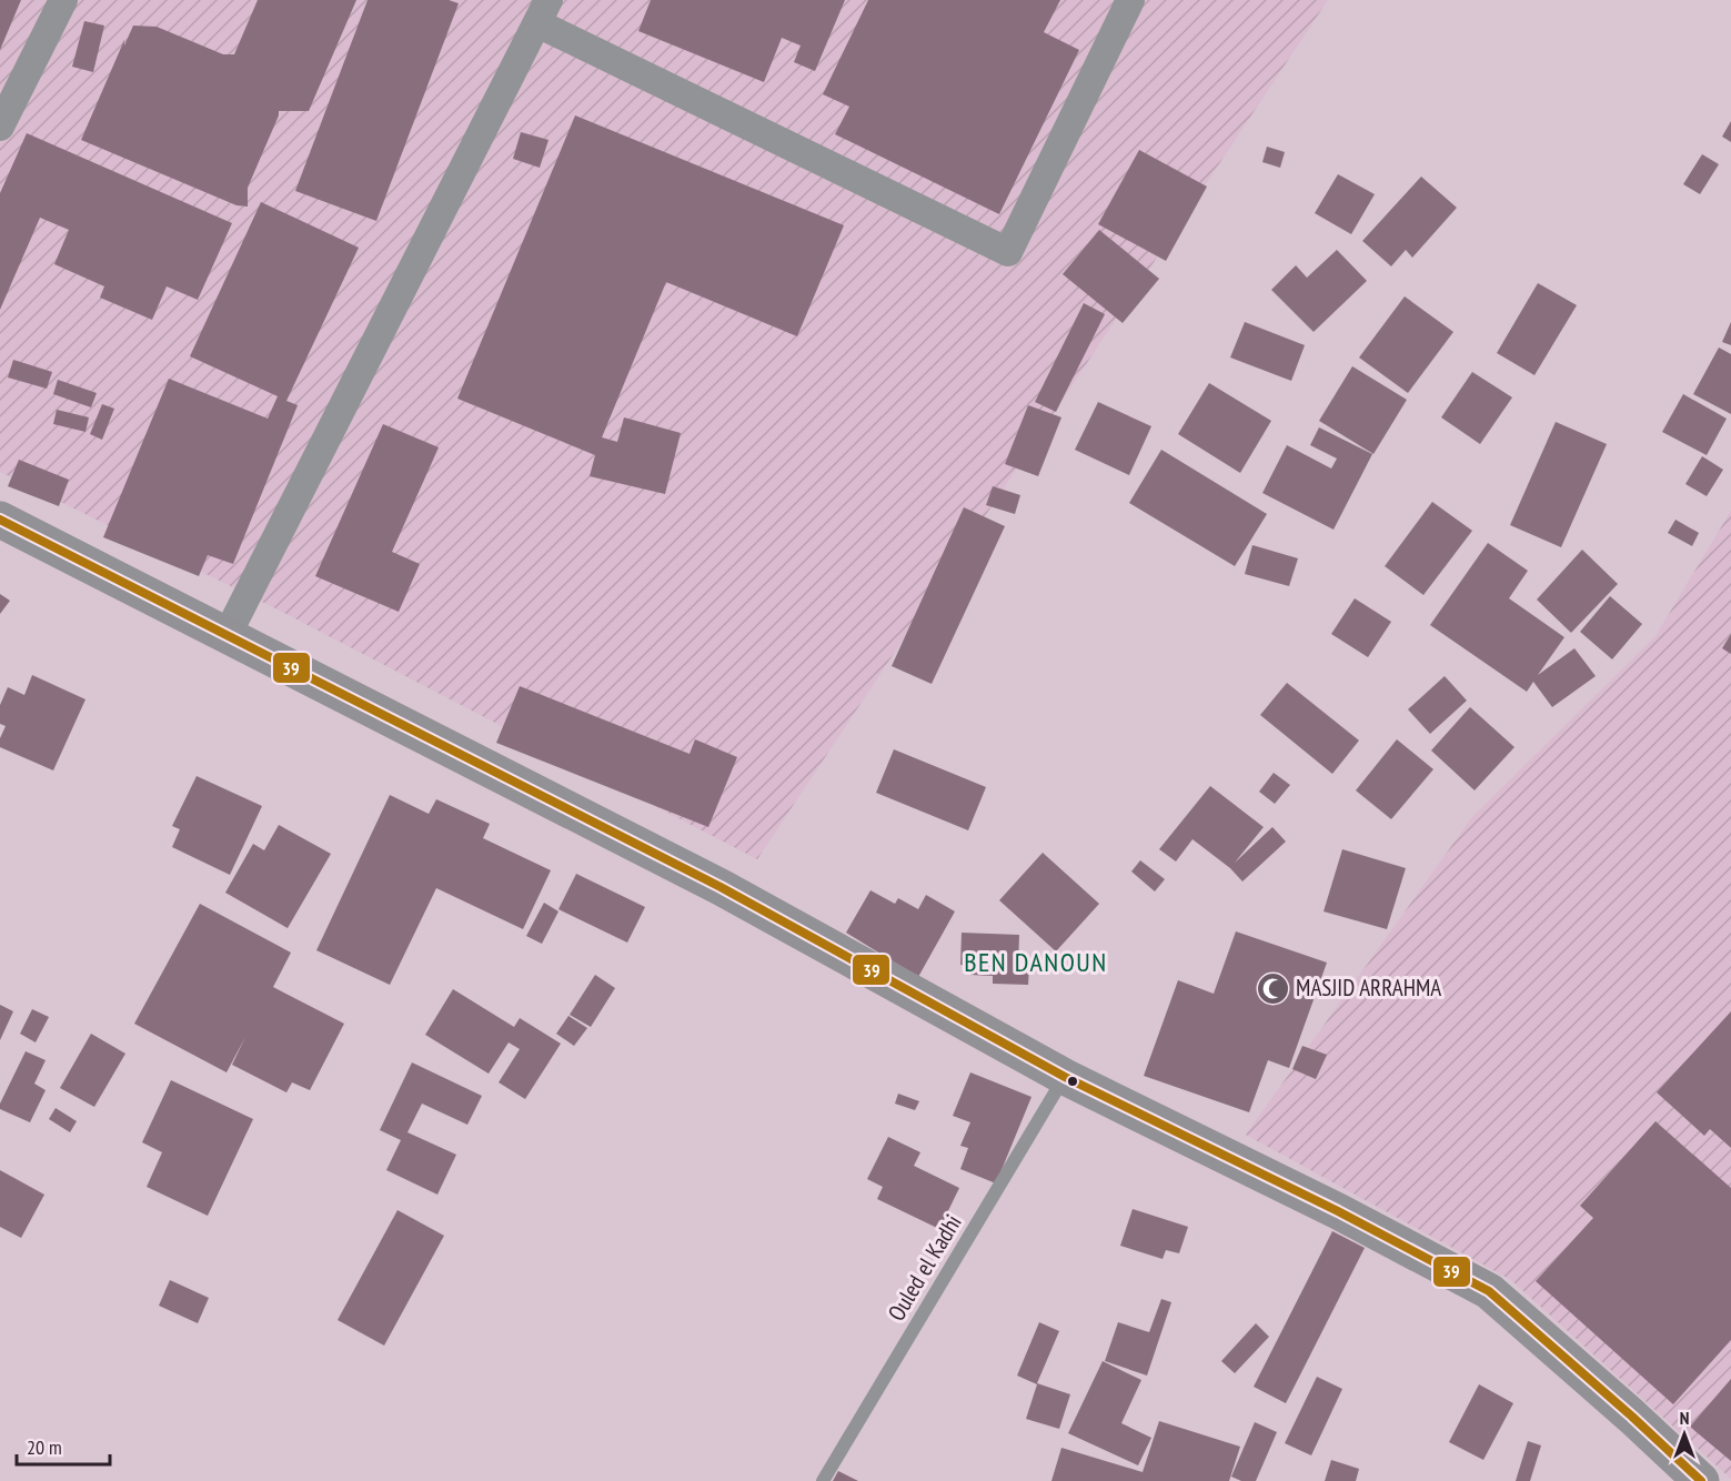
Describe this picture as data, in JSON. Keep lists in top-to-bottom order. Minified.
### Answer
{"streets":{"lane":["Ouled el Kadhi"]},"districts":["BEN DANOUN"],"places":{"mosque":["MASJID ARRAHMA"]},"lines":["transit line 39"],"scale_bar":"20 m","north":"top"}
